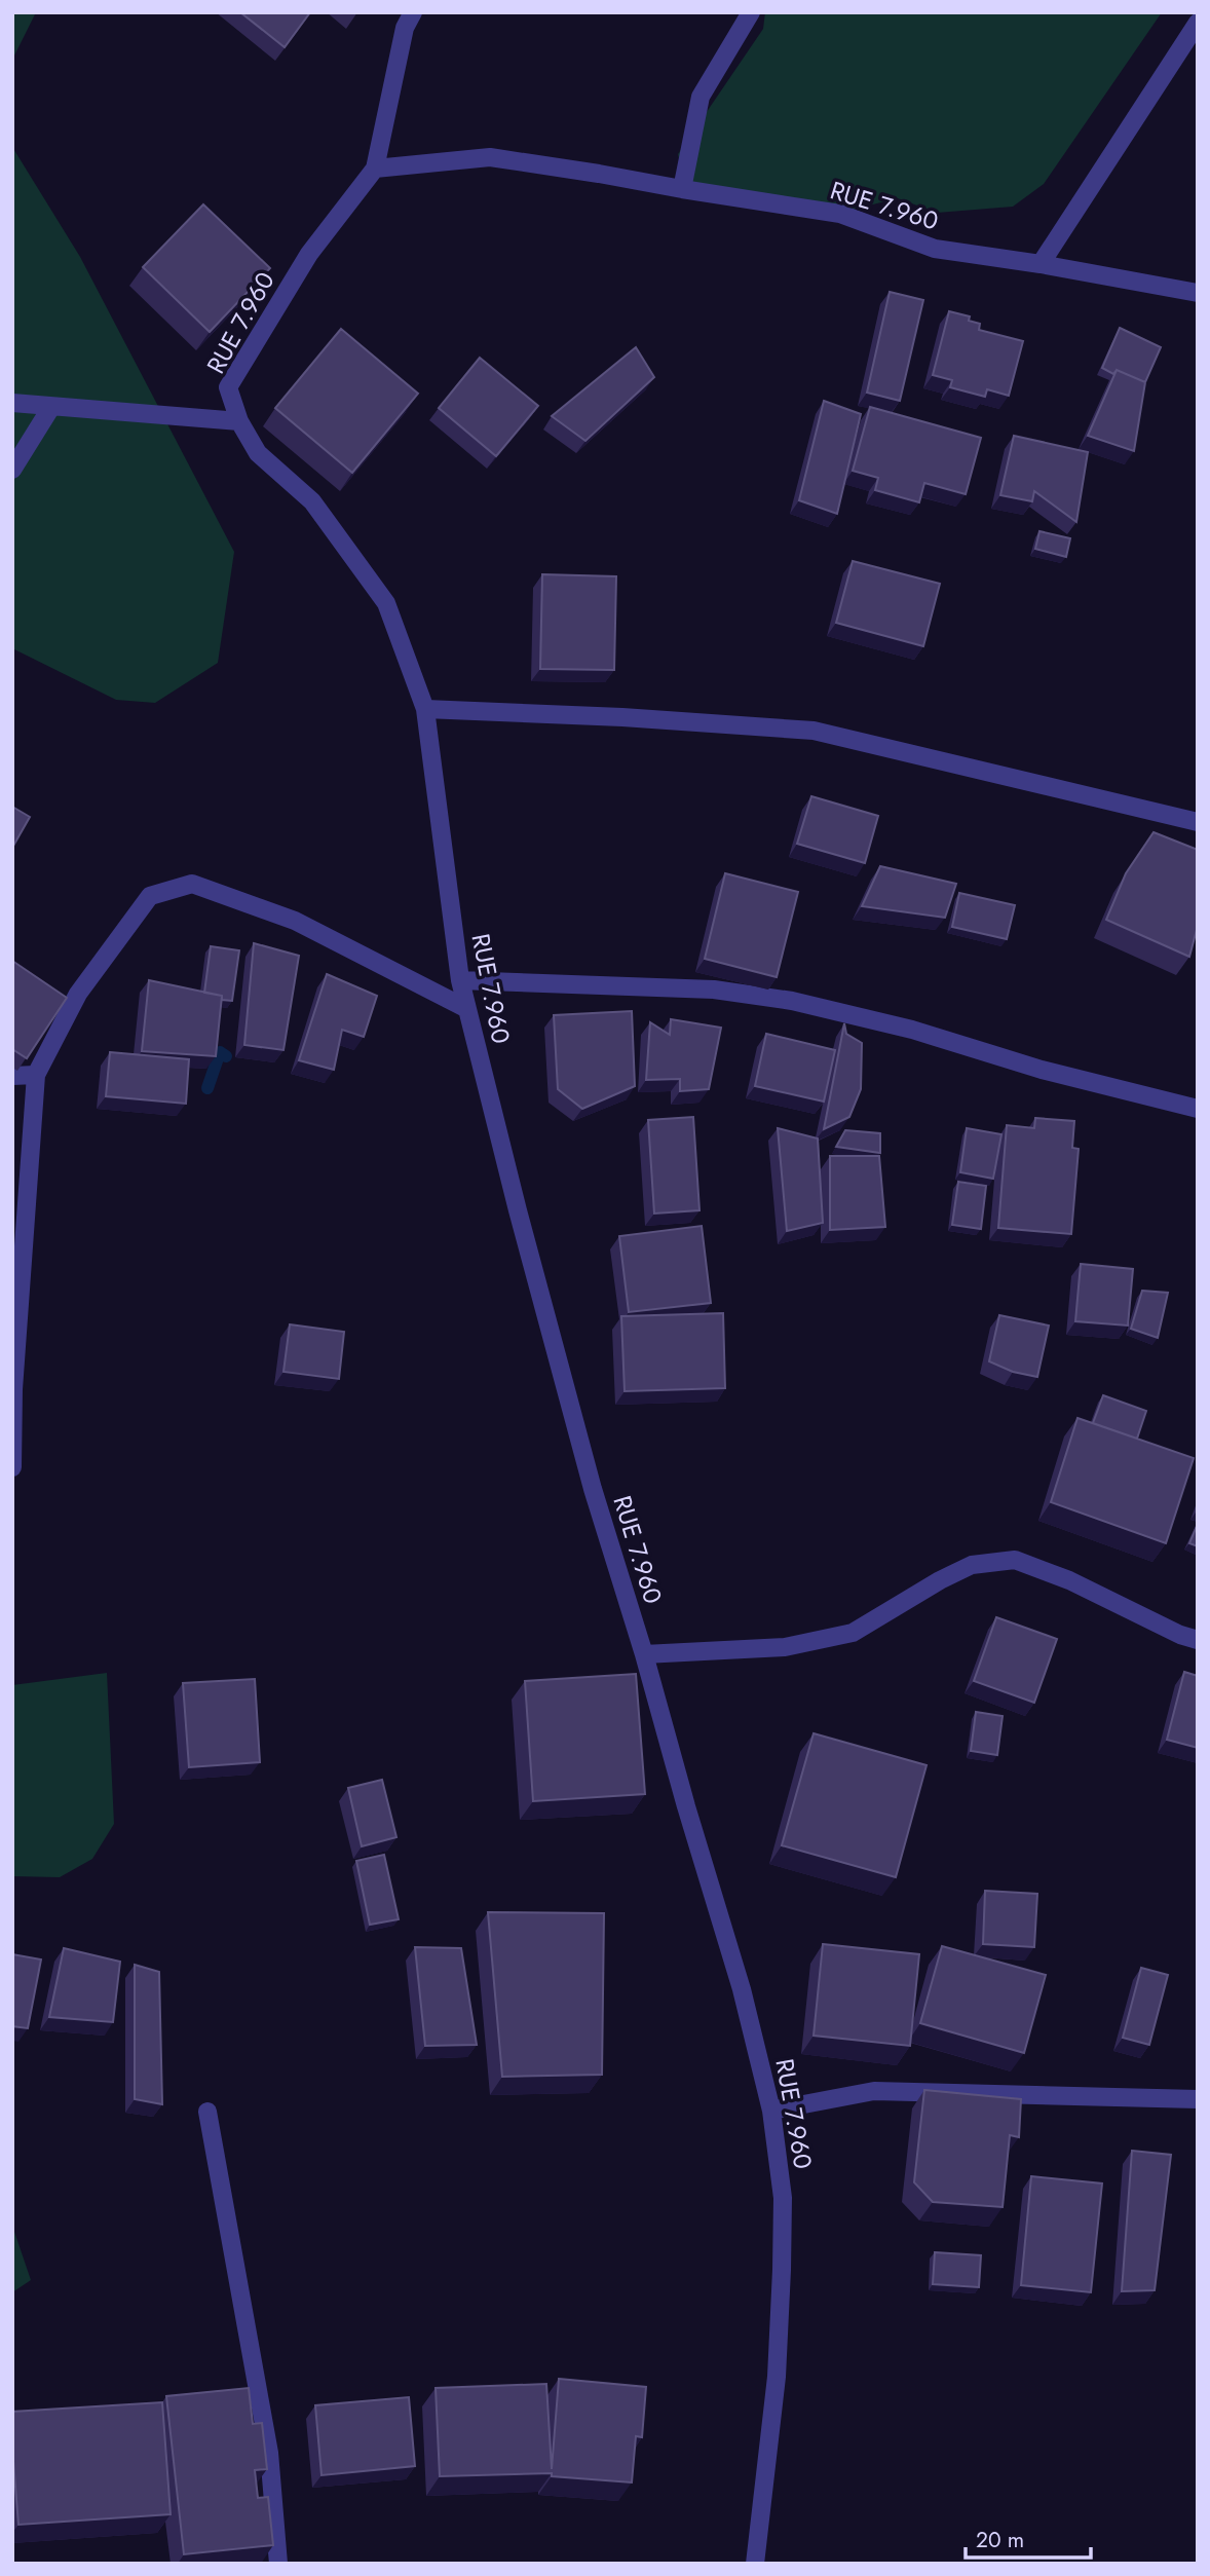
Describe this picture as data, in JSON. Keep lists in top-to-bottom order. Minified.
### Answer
{"streets":{"street":["RUE 7.960"]},"scale_bar":"20 m"}
